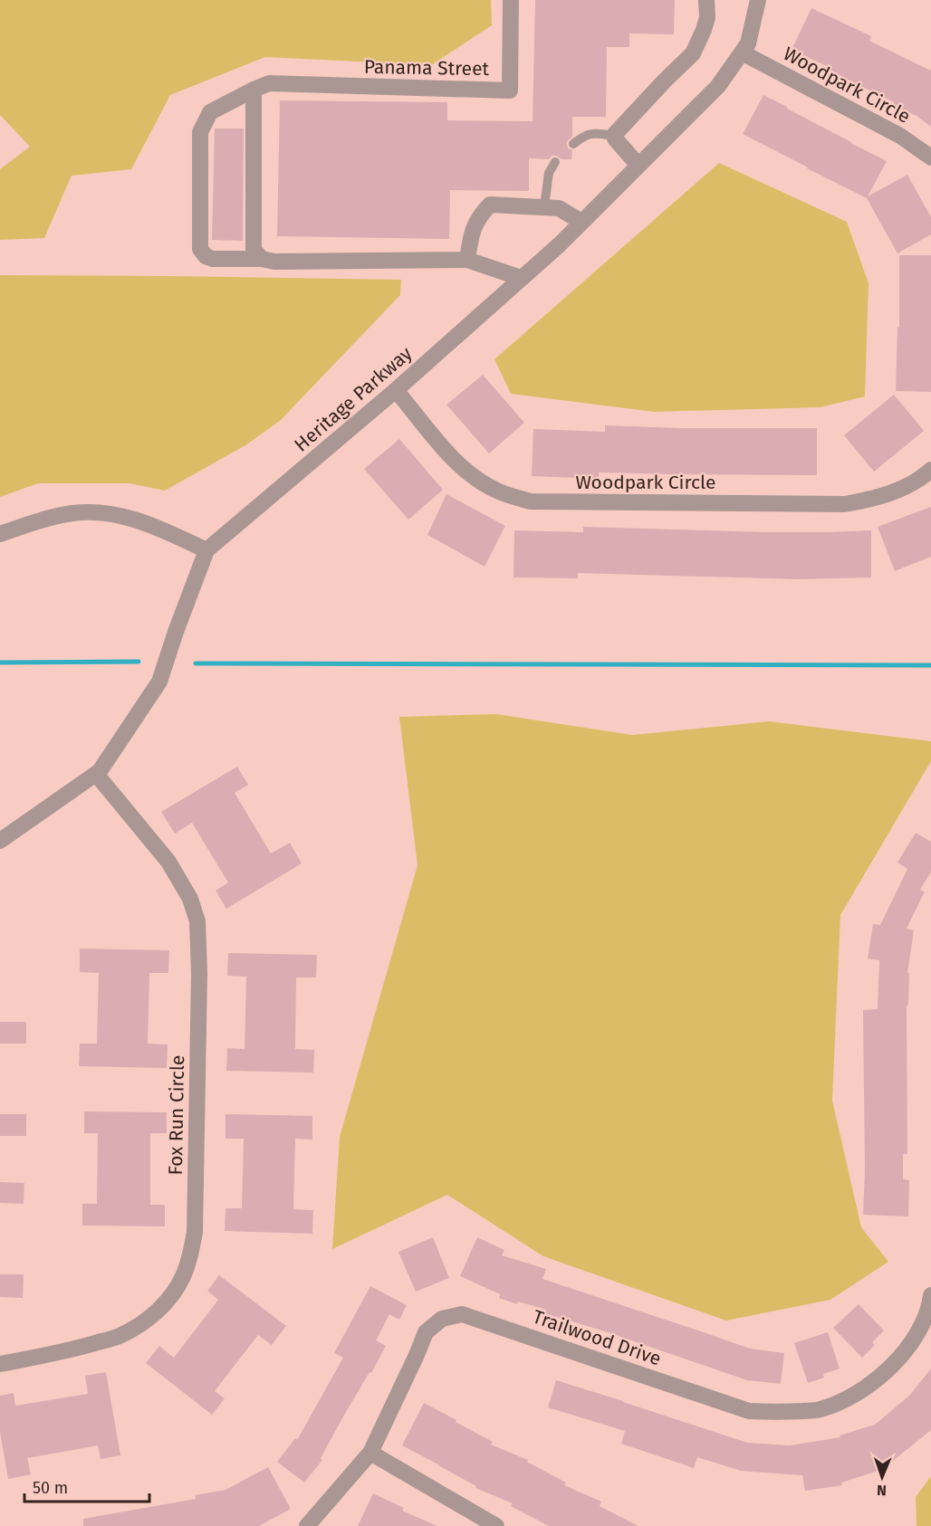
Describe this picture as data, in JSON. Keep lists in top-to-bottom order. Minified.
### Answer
{"streets":{"street":["Panama Street","Woodpark Circle","Heritage Parkway","Fox Run Circle","Trailwood Drive"]},"crossings":[["Panama Street","Heritage Parkway"],["Woodpark Circle","Heritage Parkway"],["Heritage Parkway","Fox Run Circle"]],"scale_bar":"50 m","north":"bottom"}
